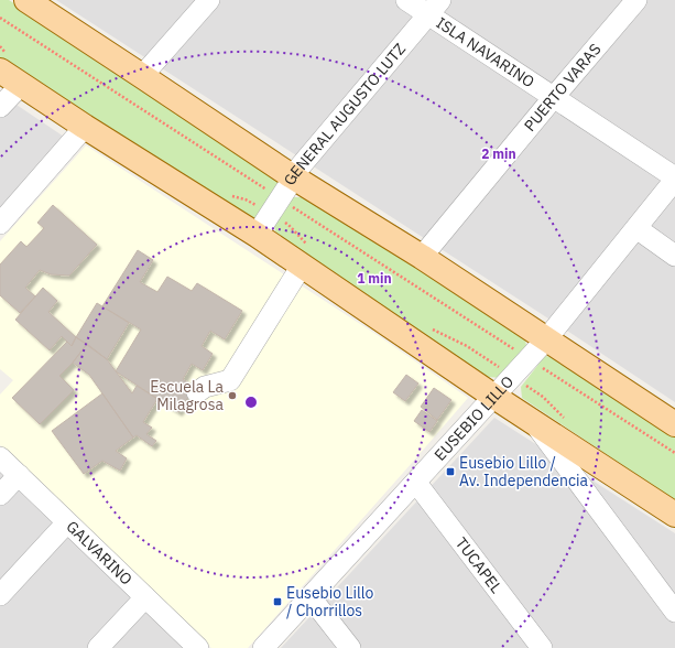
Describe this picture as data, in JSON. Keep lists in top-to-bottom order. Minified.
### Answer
{"streets":{"street":["ISLA NAVARINO","PUERTO VARAS","GENERAL AUGUSTO LUTZ","EUSEBIO LILLO","GALVARINO","TUCAPEL"]},"crossings":[["ISLA NAVARINO","PUERTO VARAS"],["ISLA NAVARINO","GENERAL AUGUSTO LUTZ"],["ISLA NAVARINO","EUSEBIO LILLO"],["EUSEBIO LILLO","TUCAPEL"]],"places":{"other":["Escuela La Milagrosa"],"transit":["Eusebio Lillo / Av. Independencia","Eusebio Lillo / Chorrillos"]},"rings":["2 min","1 min"]}
